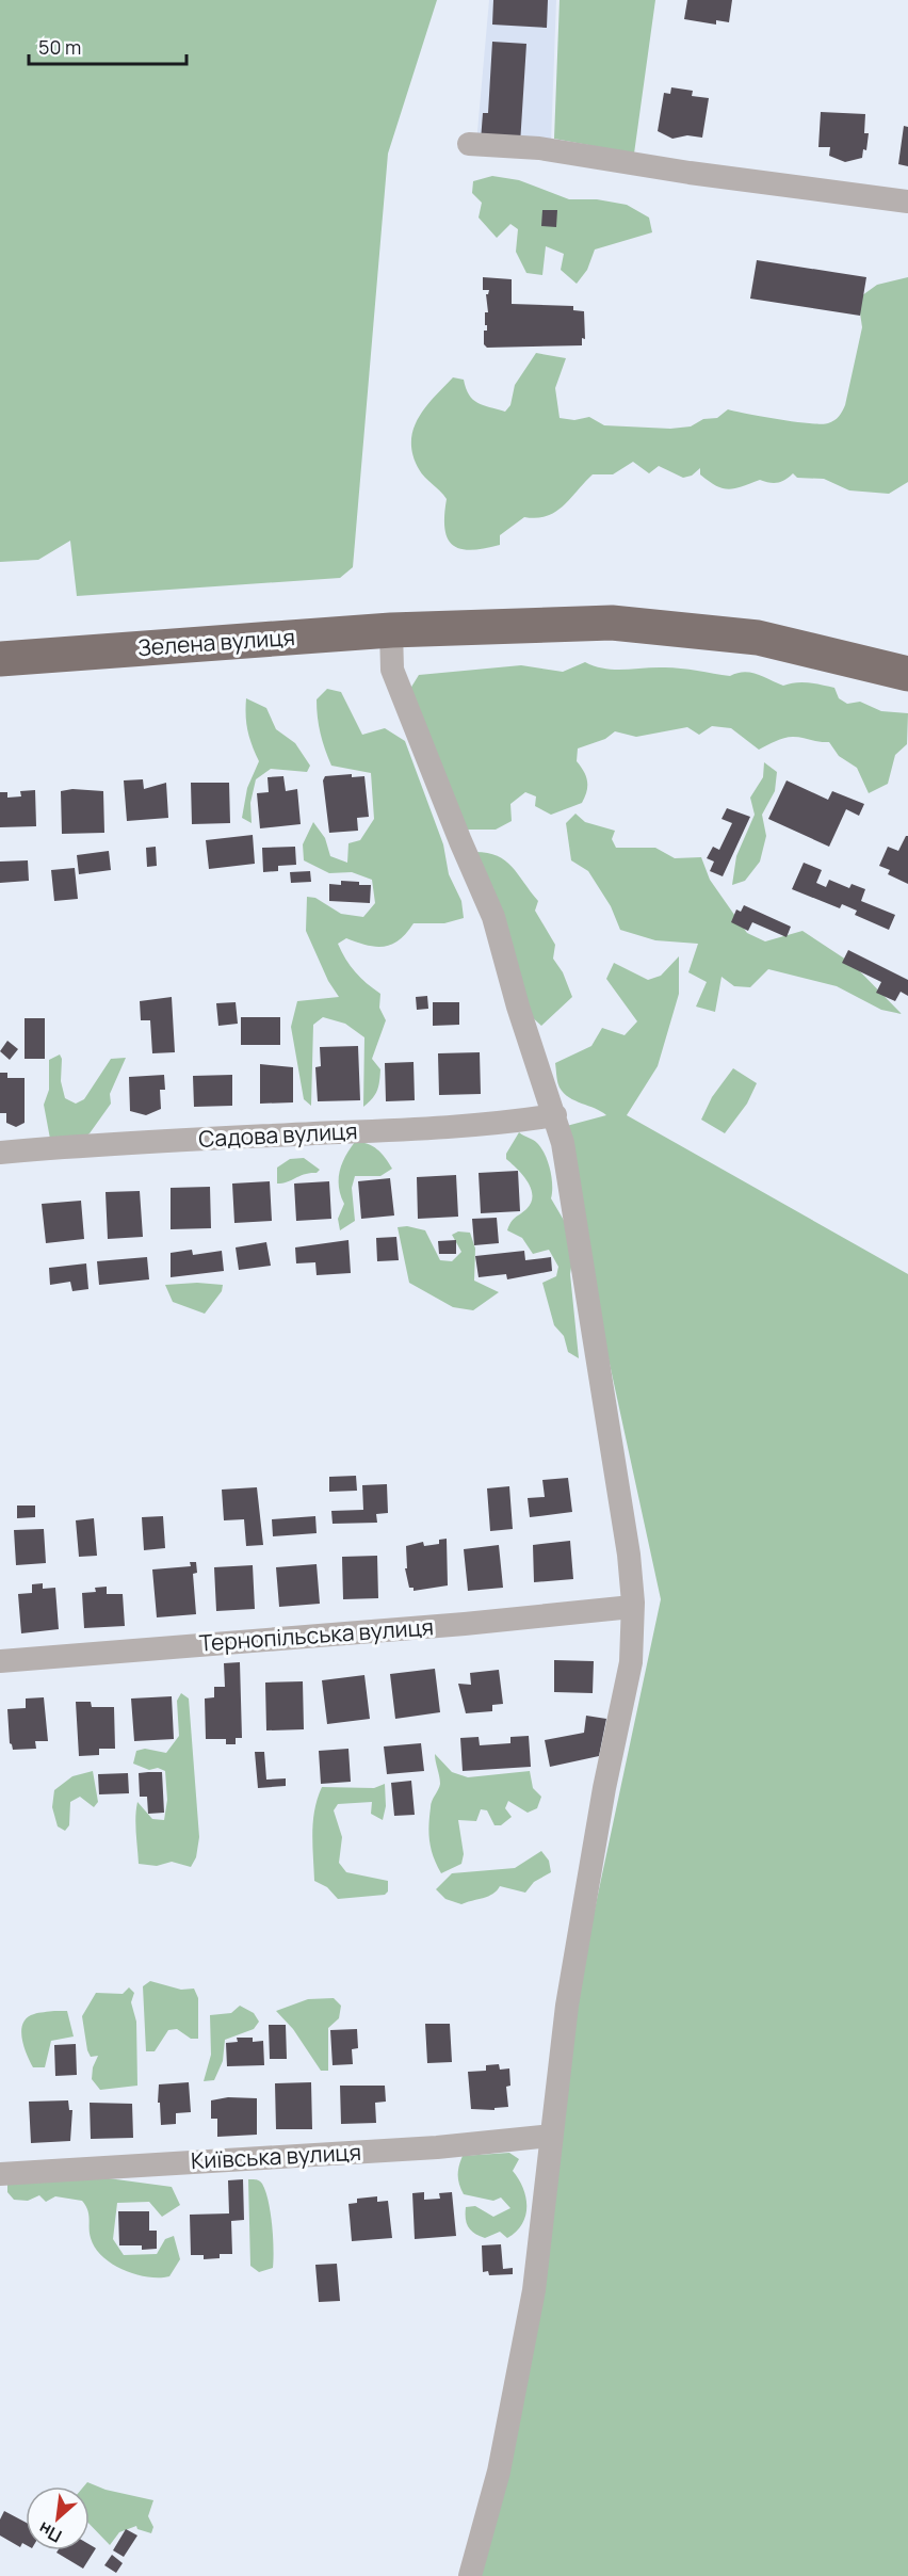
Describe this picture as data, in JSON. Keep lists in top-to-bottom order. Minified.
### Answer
{"streets":{"highway":["Зелена вулиця"],"street":["Садова вулиця","Тернопільська вулиця","Київська вулиця"]},"scale_bar":"50 m","north":"bottom left"}
